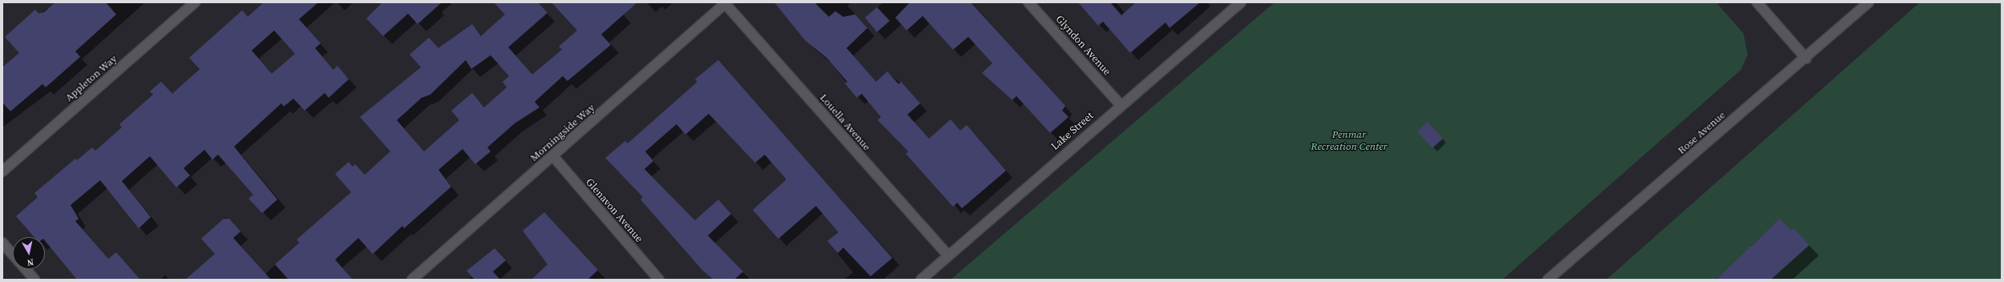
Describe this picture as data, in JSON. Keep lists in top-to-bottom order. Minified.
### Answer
{"streets":{"street":["Glyndon Avenue","Appleton Way","Louella Avenue","Lake Street","Morningside Way","Rose Avenue","Glenavon Avenue"]},"crossings":[["Glyndon Avenue","Lake Street"],["Louella Avenue","Lake Street"],["Louella Avenue","Morningside Way"],["Morningside Way","Glenavon Avenue"]],"parks":["Penmar Recreation Center"],"north":"bottom"}
